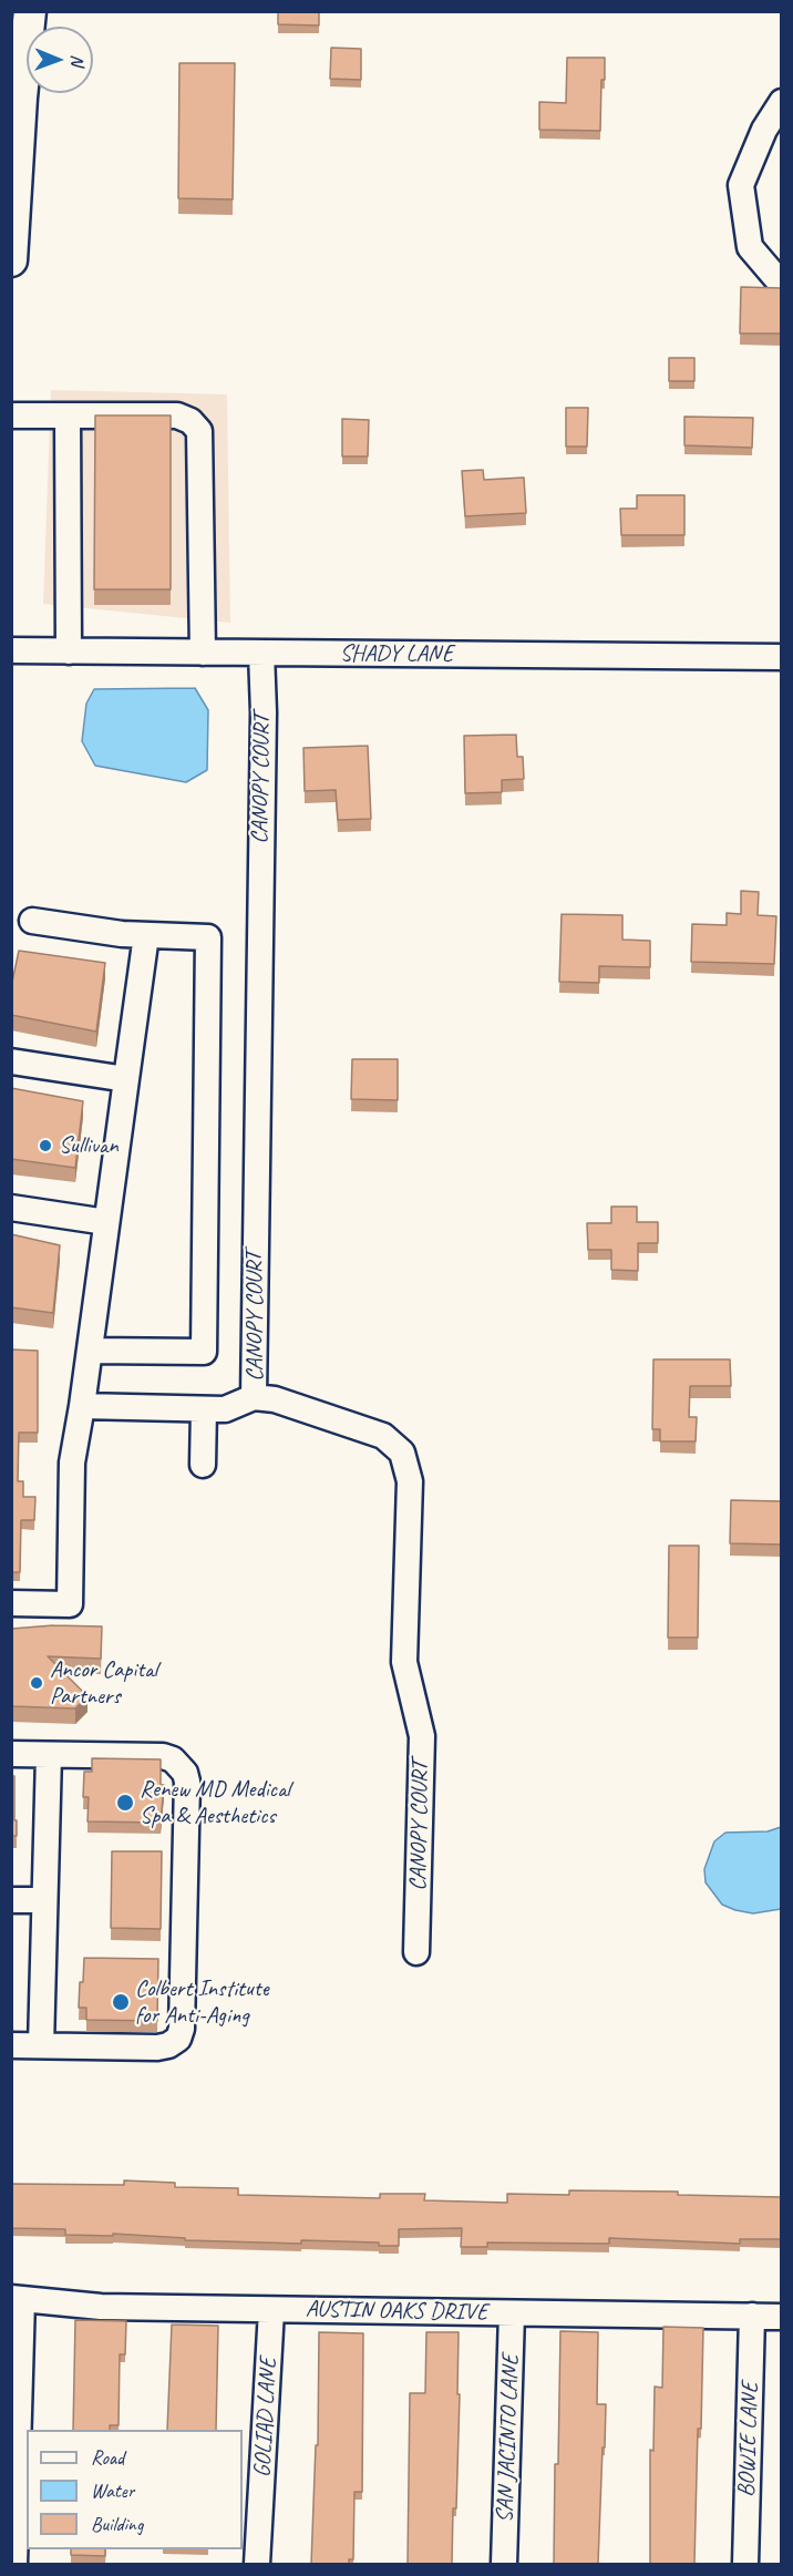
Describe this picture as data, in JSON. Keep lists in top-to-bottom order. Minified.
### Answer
{"streets":{"street":["SHADY LANE","CANOPY COURT","AUSTIN OAKS DRIVE","GOLIAD LANE","SAN JACINTO LANE","BOWIE LANE"]},"crossings":[["SHADY LANE","CANOPY COURT"],["AUSTIN OAKS DRIVE","GOLIAD LANE"],["AUSTIN OAKS DRIVE","SAN JACINTO LANE"],["AUSTIN OAKS DRIVE","BOWIE LANE"]],"places":["Sullivan","Ancor Capital Partners","Renew MD Medical Spa & Aesthetics","Colbert Institute for Anti-Aging"],"legend":["Road","Water","Building"],"north":"right"}
